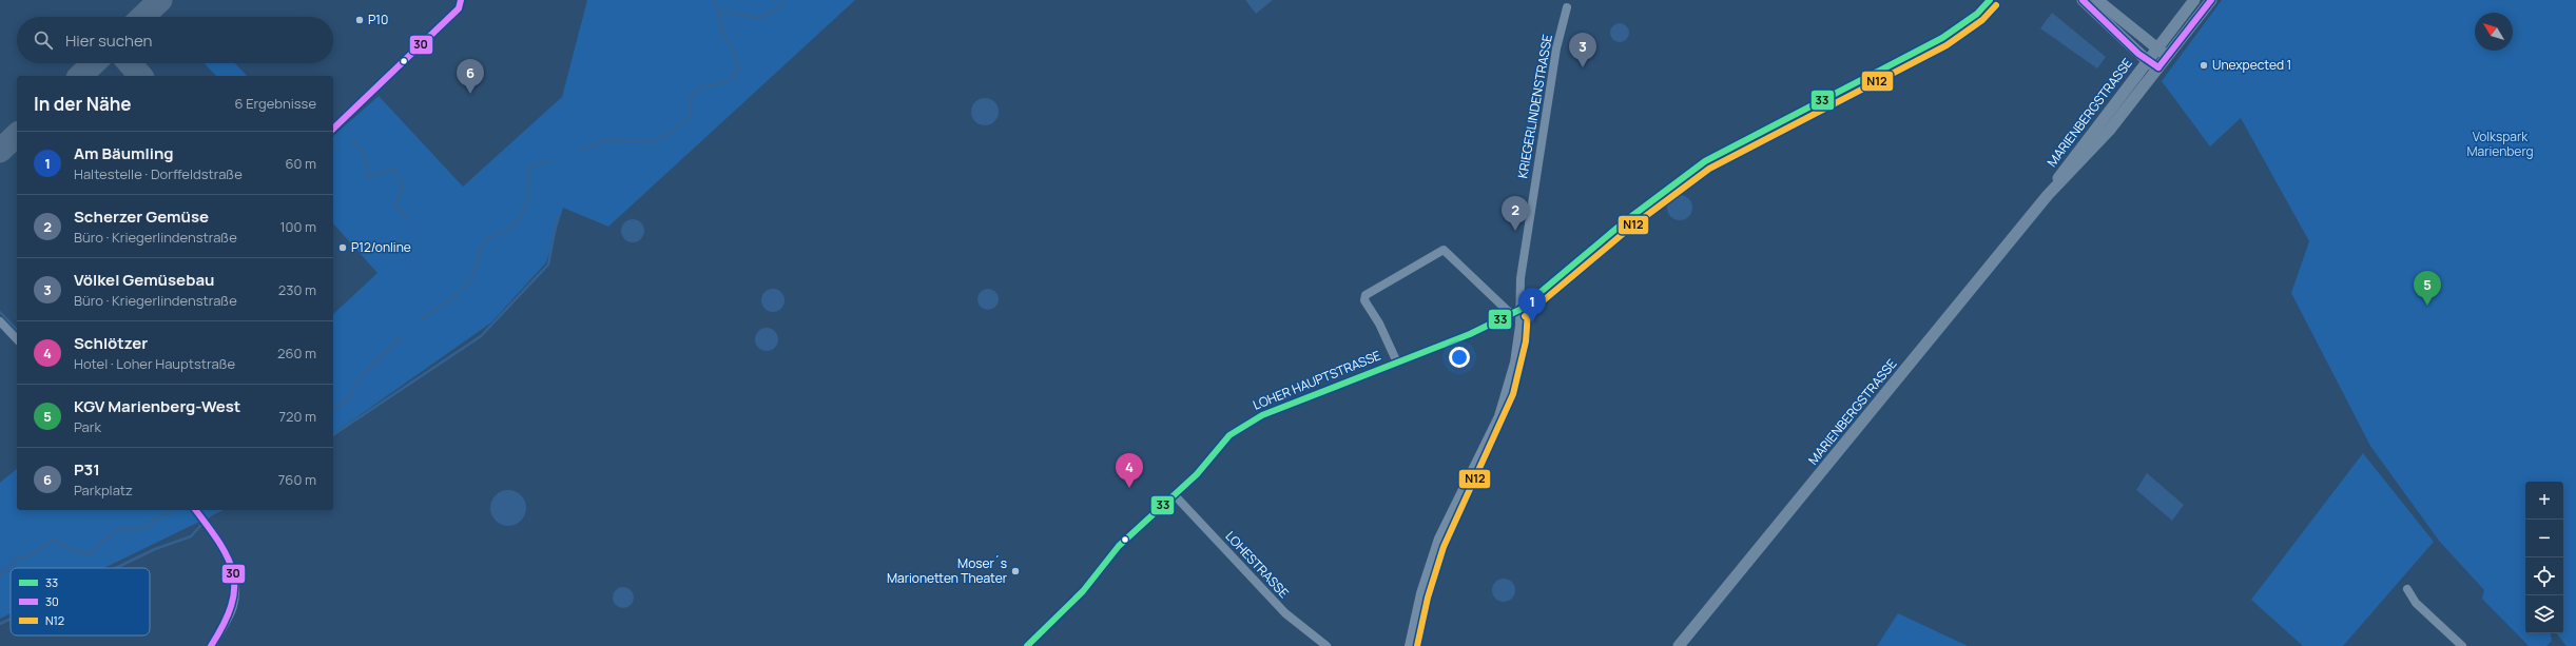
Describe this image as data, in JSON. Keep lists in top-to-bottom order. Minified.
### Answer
{"streets":{"main road":["MARIENBERGSTRASSE"],"street":["KRIEGERLINDENSTRASSE","LOHER HAUPTSTRASSE","LOHESTRASSE"]},"crossings":[["KRIEGERLINDENSTRASSE","LOHER HAUPTSTRASSE"],["LOHER HAUPTSTRASSE","LOHESTRASSE"]],"parks":["Volkspark Marienberg"],"places":["P10","Unexpected 1","P12/online","Moser´s Marionetten Theater"],"lines":["transit line 33","transit line 30","transit line N12"],"legend":["33","30","N12"],"north":"top left","page":{"search":"Hier suchen","pins":["3","6","2","5","1","4"],"heading":["In der Nähe","6 Ergebnisse"],"list":[{"mark":"1","name":"Am Bäumling","note":"Haltestelle · Dorffeldstraße","value":"60 m"},{"mark":"2","name":"Scherzer Gemüse","note":"Büro · Kriegerlindenstraße","value":"100 m"},{"mark":"3","name":"Völkel Gemüsebau","note":"Büro · Kriegerlindenstraße","value":"230 m"},{"mark":"4","name":"Schlötzer","note":"Hotel · Loher Hauptstraße","value":"260 m"},{"mark":"5","name":"KGV Marienberg-West","note":"Park","value":"720 m"},{"mark":"6","name":"P31","note":"Parkplatz","value":"760 m"}],"map_buttons":["+","−"]}}
